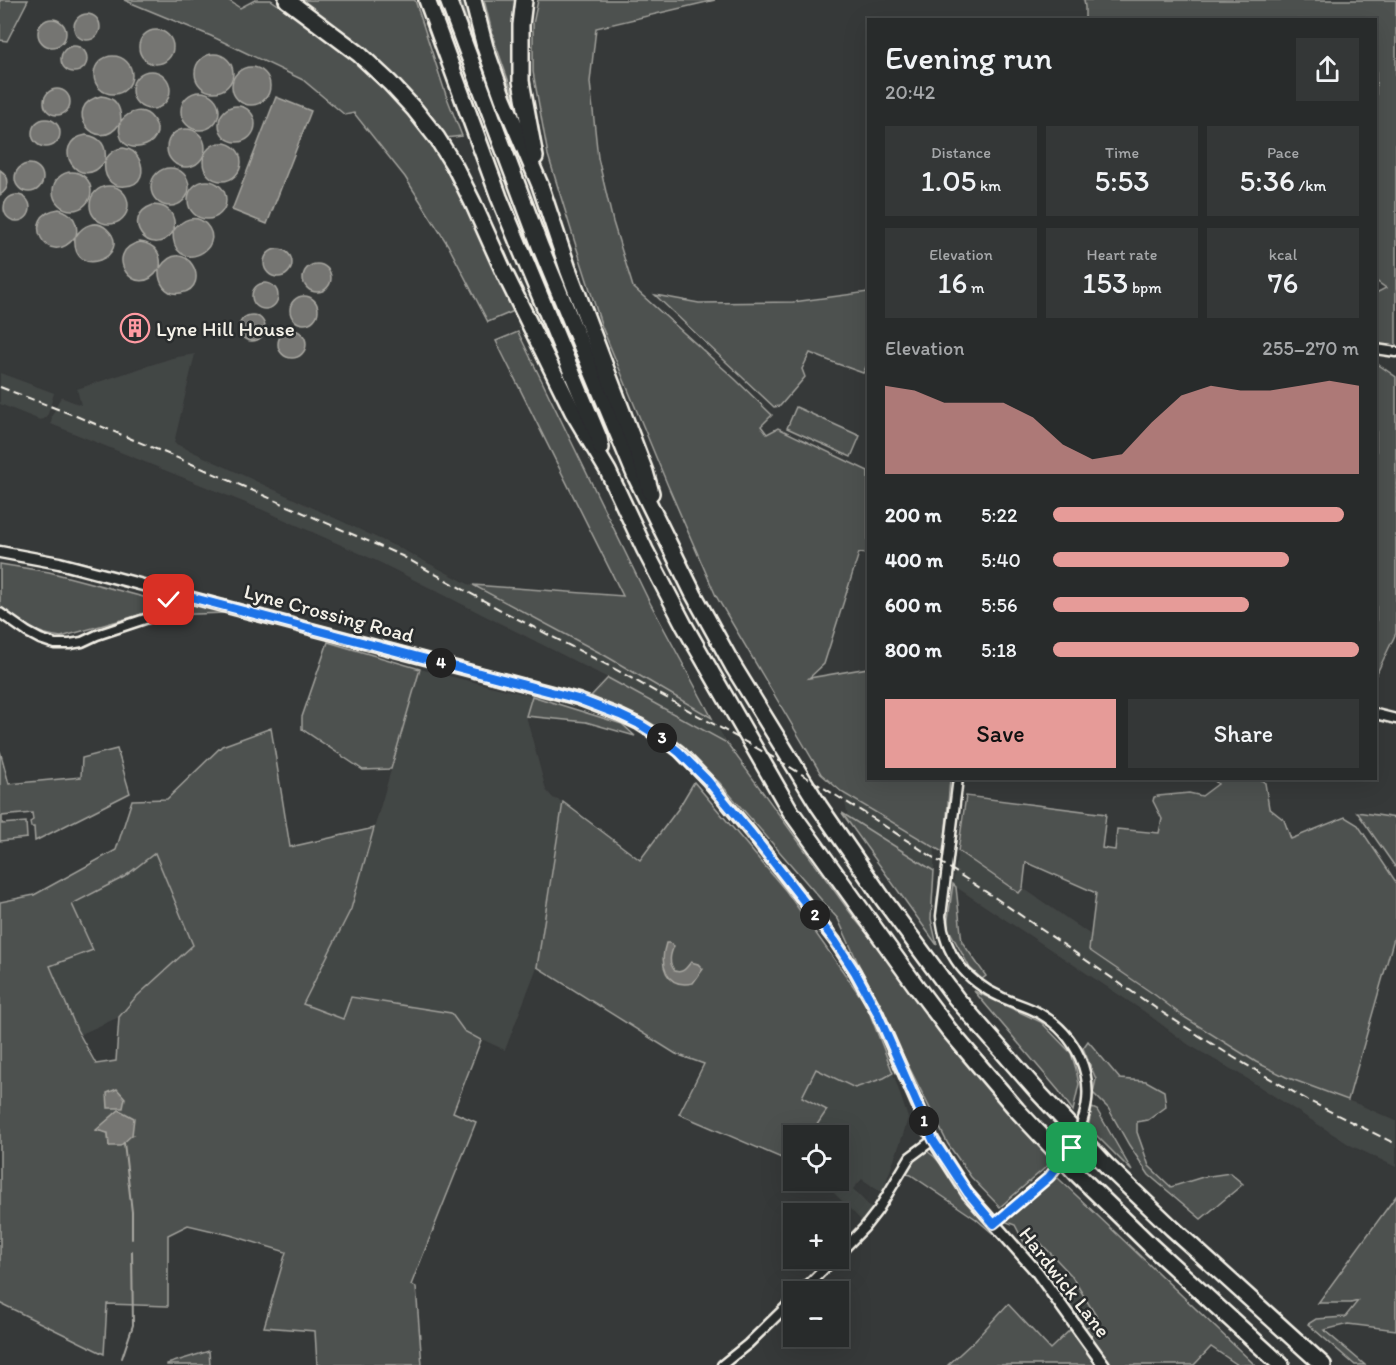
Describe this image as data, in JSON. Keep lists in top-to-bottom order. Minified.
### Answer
{"streets":{"street":["Lyne Crossing Road","Hardwick Lane"]},"crossings":[["Lyne Crossing Road","Hardwick Lane"]],"places":{"building":["Lyne Hill House"]},"page":{"heading":["Evening run","20:42"],"stats":[["Distance","1.05 km"],["Time","5:53"],["Pace","5:36 /km"],["Elevation","16 m"],["Heart rate","153 bpm"],["kcal","76"]],"chart":["Elevation","255–270 m"],"list":[{"name":"200 m","note":"5:22"},{"name":"400 m","note":"5:40"},{"name":"600 m","note":"5:56"},{"name":"800 m","note":"5:18"}],"pins":["4","3","2","1"],"buttons":["Save","Share"],"map_buttons":["+","−"]}}
